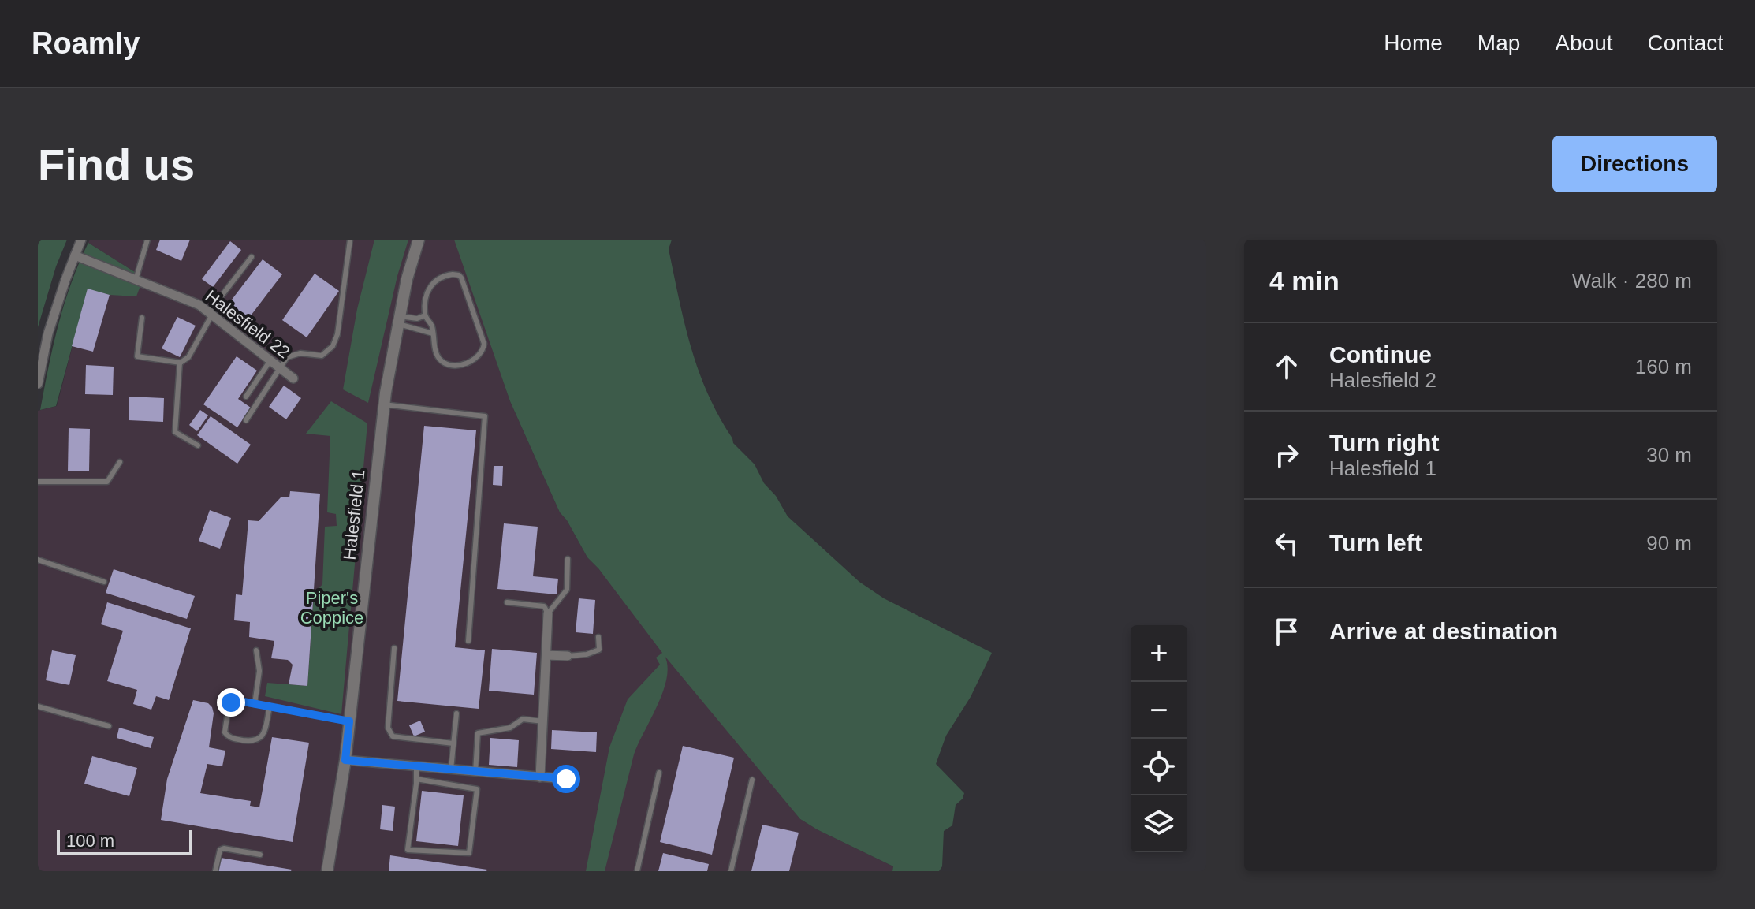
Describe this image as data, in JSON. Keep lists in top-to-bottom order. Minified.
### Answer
{"streets":{"street":["Halesfield 22","Halesfield 1"]},"parks":["Piper's Coppice"],"scale_bar":"100 m","page":{"header":"Roamly","nav":["Home","Map","About","Contact"],"buttons":"Directions","title":"Find us","heading":["4 min","Walk · 280 m"],"list":[["Continue","Halesfield 2","160 m"],["Turn right","Halesfield 1","30 m"],["Turn left","90 m"],"Arrive at destination"],"map_buttons":["+","−"],"scale":"100 m"}}
